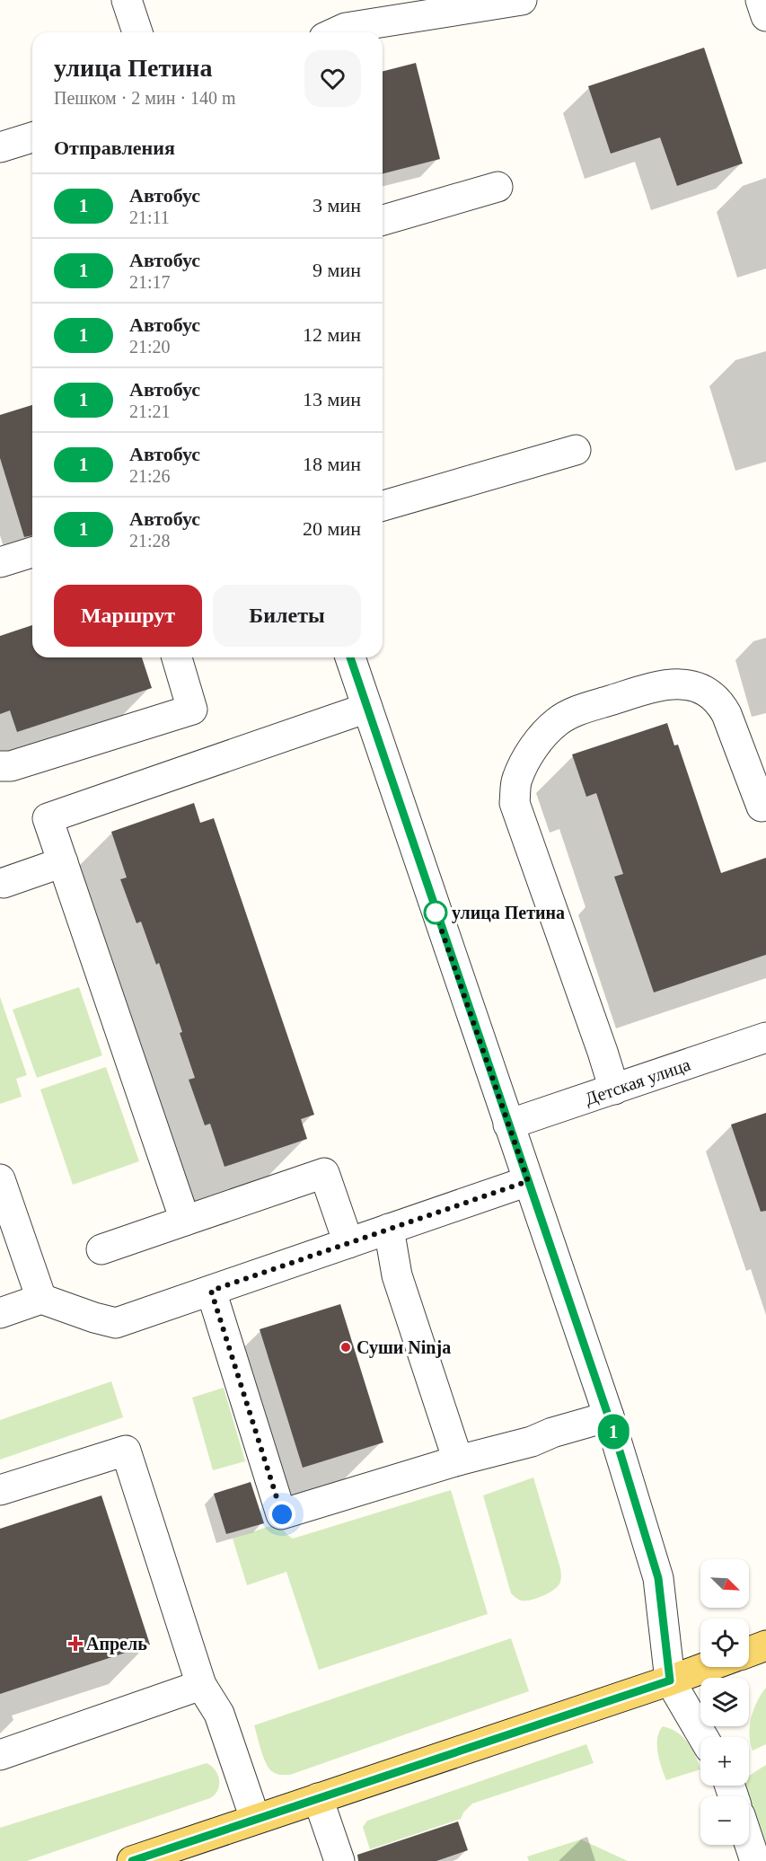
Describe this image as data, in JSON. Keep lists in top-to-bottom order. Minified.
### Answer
{"streets":{"street":["Детская улица"]},"places":{"other":["улица Петина","Суши Ninja"],"health":["Апрель"]},"lines":["bus line 1"],"north":"bottom right","page":{"on_map":"1","heading":[["улица Петина","Пешком · 2 мин · 140 m"],"Отправления"],"list":[{"mark":"1","name":"Автобус","note":"21:11","value":"3 мин"},{"mark":"1","name":"Автобус","note":"21:17","value":"9 мин"},{"mark":"1","name":"Автобус","note":"21:20","value":"12 мин"},{"mark":"1","name":"Автобус","note":"21:21","value":"13 мин"},{"mark":"1","name":"Автобус","note":"21:26","value":"18 мин"},{"mark":"1","name":"Автобус","note":"21:28","value":"20 мин"}],"buttons":["Маршрут","Билеты"],"map_buttons":["+","−"]}}
